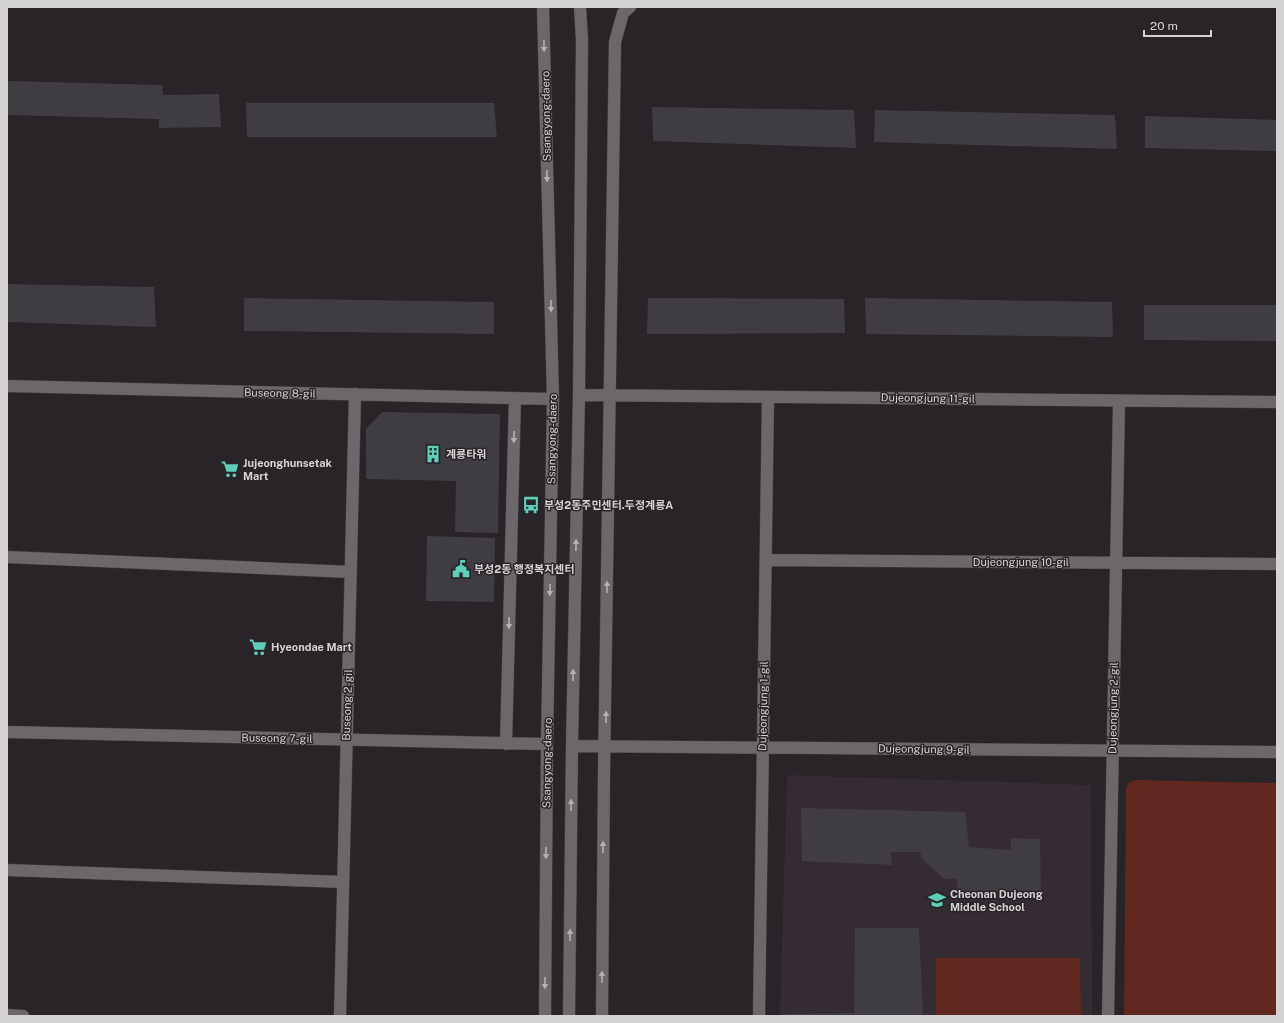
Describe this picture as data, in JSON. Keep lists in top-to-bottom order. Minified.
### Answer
{"streets":{"street":["Ssangyong-daero","Buseong 8-gil","Dujeongjung 11-gil","Dujeongjung 10-gil","Buseong 2-gil","Dujeongjung 1-gil","Dujeongjung 2-gil","Buseong 7-gil","Dujeongjung 9-gil"]},"crossings":[["Ssangyong-daero","Buseong 8-gil"],["Ssangyong-daero","Buseong 7-gil"],["Buseong 8-gil","Buseong 2-gil"],["Dujeongjung 11-gil","Dujeongjung 1-gil"],["Dujeongjung 11-gil","Dujeongjung 2-gil"],["Dujeongjung 10-gil","Dujeongjung 1-gil"],["Dujeongjung 10-gil","Dujeongjung 2-gil"],["Buseong 2-gil","Buseong 7-gil"],["Dujeongjung 1-gil","Dujeongjung 9-gil"],["Dujeongjung 2-gil","Dujeongjung 9-gil"]],"places":{"building":["계룡타워"],"supermarket":["Jujeonghunsetak Mart","Hyeondae Mart"],"bus stop":["부성2동주민센터.두정계룡A"],"public building":["부성2동 행정복지센터"],"school or university":["Cheonan Dujeong Middle School"]},"scale_bar":"20 m"}
